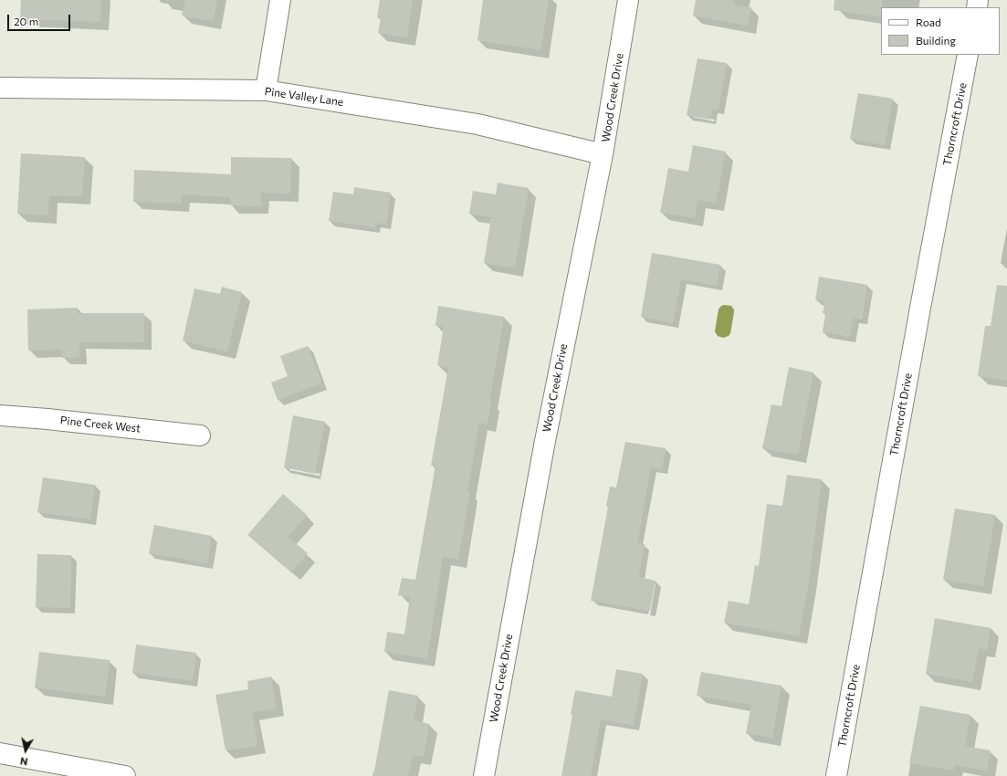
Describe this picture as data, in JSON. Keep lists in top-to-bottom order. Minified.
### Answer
{"streets":{"street":["Pine Valley Lane","Wood Creek Drive","Thorncroft Drive","Pine Creek West"]},"crossings":[["Pine Valley Lane","Wood Creek Drive"]],"legend":["Road","Building"],"scale_bar":"20 m","north":"bottom"}
